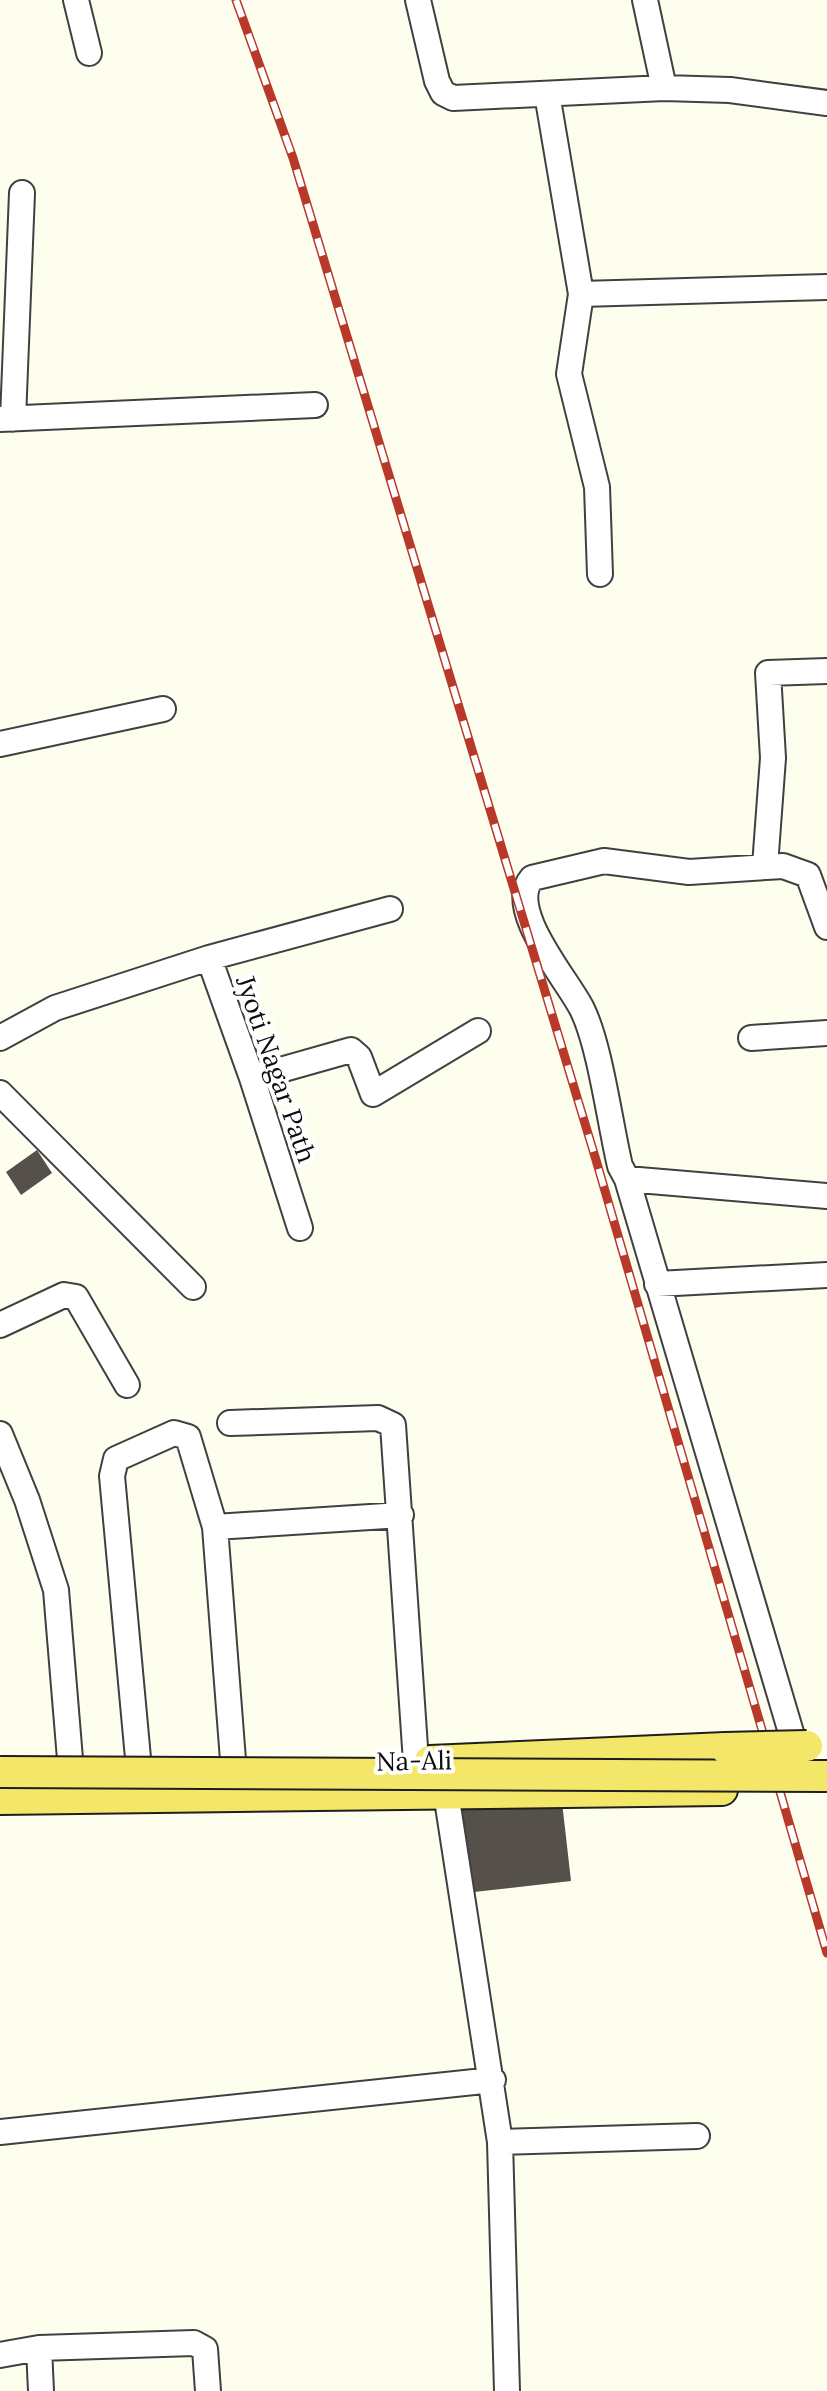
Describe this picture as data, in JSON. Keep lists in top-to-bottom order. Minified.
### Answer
{"streets":{"main road":["Na-Ali"],"street":["Jyoti Nagar Path"]}}
